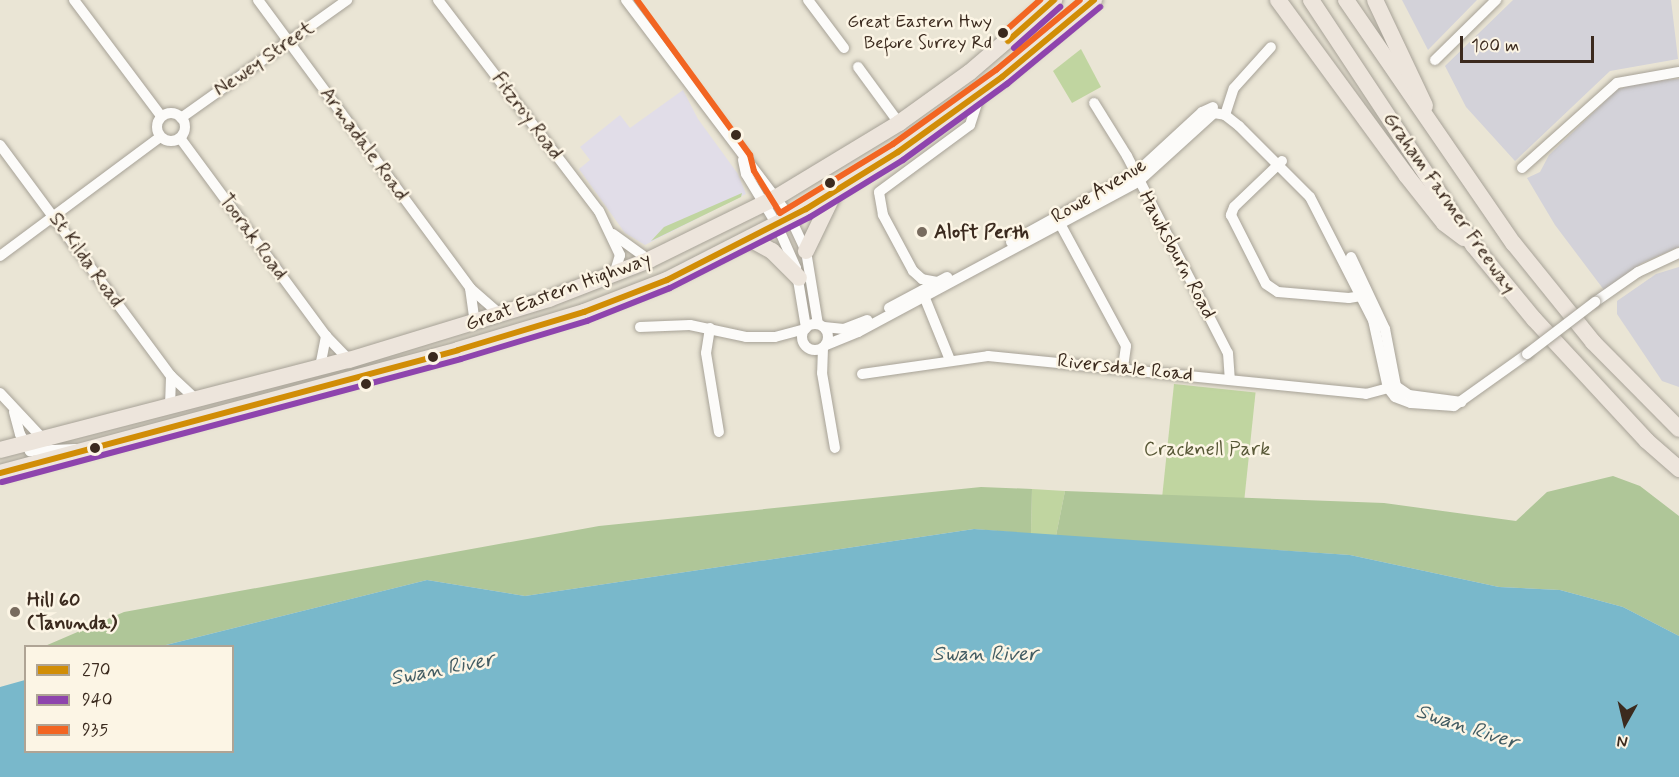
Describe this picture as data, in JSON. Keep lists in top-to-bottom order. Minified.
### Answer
{"streets":{"highway":["Graham Farmer Freeway","Great Eastern Highway"],"street":["Newey Street","Fitzroy Road","Armadale Road","Rowe Avenue","Toorak Road","Hawksburn Road","St Kilda Road","Riversdale Road"]},"crossings":[["Newey Street","Armadale Road"],["Newey Street","Toorak Road"],["Fitzroy Road","Great Eastern Highway"],["Armadale Road","Great Eastern Highway"],["Rowe Avenue","Hawksburn Road"],["Toorak Road","Great Eastern Highway"],["Hawksburn Road","Riversdale Road"],["St Kilda Road","Great Eastern Highway"]],"water":["Swan River"],"parks":["Cracknell Park"],"places":["Great Eastern Hwy Before Surrey Rd","Aloft Perth","Hill 60 (Tanunda)"],"lines":["transit line 270","transit line 935","transit line 940"],"legend":["270","940","935"],"scale_bar":"100 m","north":"bottom"}
